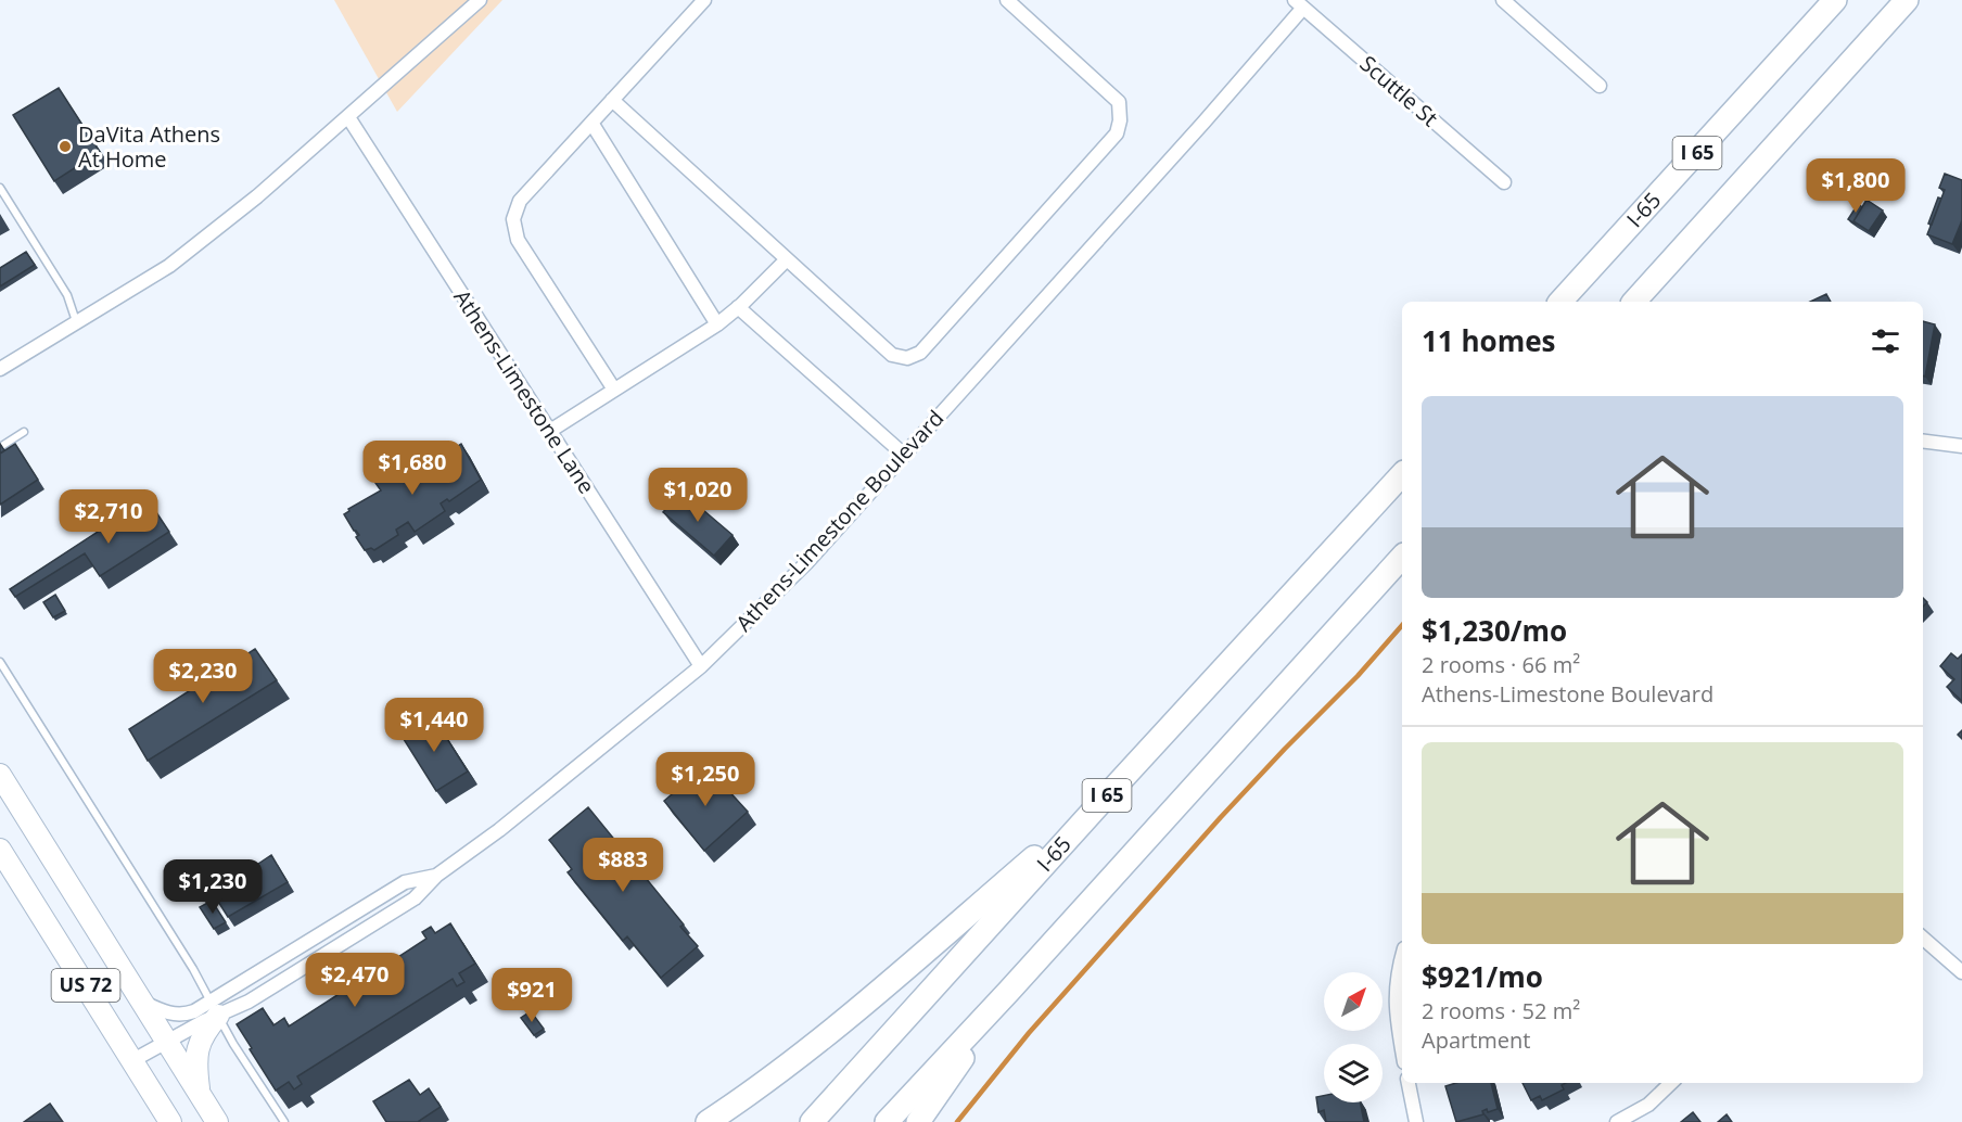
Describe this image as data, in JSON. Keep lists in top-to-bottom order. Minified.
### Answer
{"streets":{"highway":["I 65","I-65","US 72"],"street":["Scuttle St","Athens-Limestone Lane","Athens-Limestone Boulevard"]},"crossings":[["Scuttle St","Athens-Limestone Boulevard"],["Athens-Limestone Lane","Athens-Limestone Boulevard"],["Athens-Limestone Boulevard","US 72"]],"places":["DaVita Athens At Home"],"north":"top right","page":{"price":["$1,800","$1,680","$1,020","$2,710","$2,230","$1,440","$1,250","$883","$1,230","$2,470","$921"],"heading":"11 homes","list":[{"name":"$1,230/mo","note":"2 rooms · 66 m² · Athens-Limestone Boulevard"},{"name":"$921/mo","note":"2 rooms · 52 m² · Apartment"}]}}
